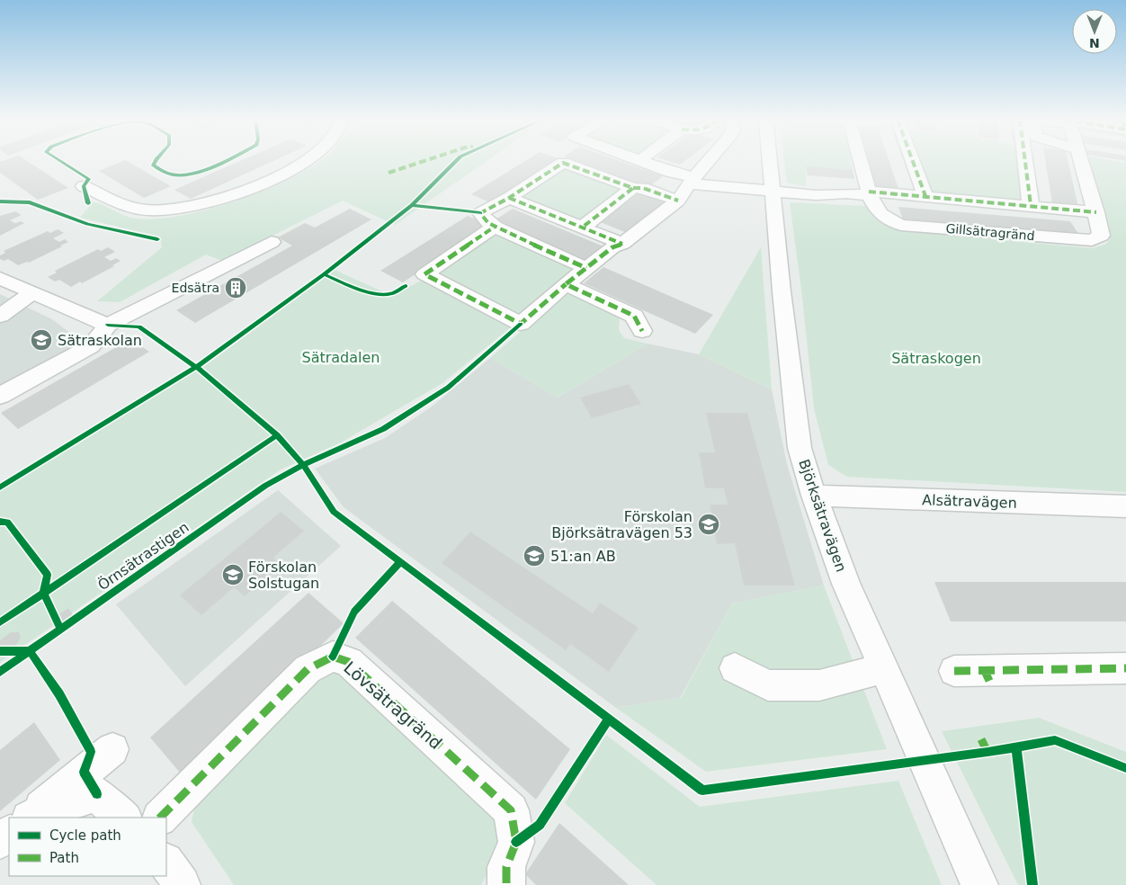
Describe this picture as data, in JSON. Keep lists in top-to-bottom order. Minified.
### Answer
{"streets":{"street":["Gillsätragränd","Alsätravägen","Björksätravägen","Lövsätragränd"],"cycle path":["Örnsätrastigen"]},"crossings":[["Alsätravägen","Björksätravägen"]],"parks":["Sätradalen","Sätraskogen"],"places":{"building":["Edsätra"],"school or university":["Sätraskolan","Förskolan Björksätravägen 53","51:an AB","Förskolan Solstugan"]},"legend":["Cycle path","Path"],"north":"bottom"}
